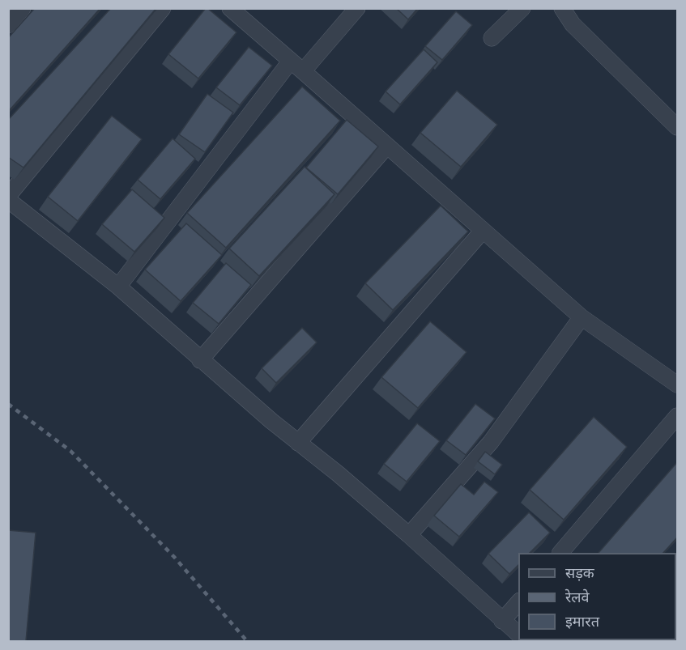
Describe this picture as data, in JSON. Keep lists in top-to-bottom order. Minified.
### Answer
{"legend":["सड़क","रेलवे","इमारत"]}
